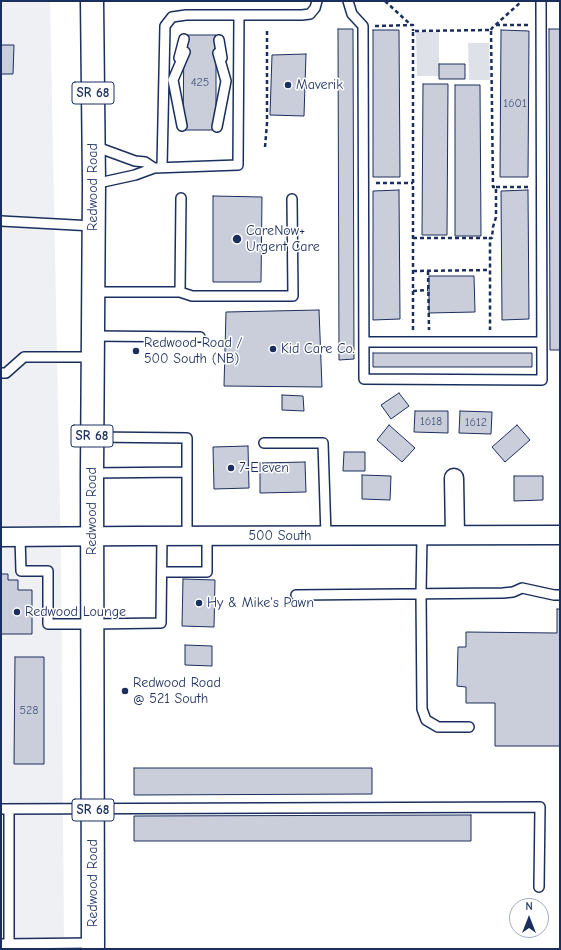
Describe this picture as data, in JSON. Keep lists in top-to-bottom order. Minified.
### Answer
{"streets":{"main road":["SR 68","Redwood Road"],"street":["500 South"]},"crossings":[["Redwood Road","500 South"]],"places":["Maverik","CareNow+ Urgent Care","Kid Care Co.","Redwood Road / 500 South (NB)","7-Eleven","Hy & Mike's Pawn","Redwood Lounge","Redwood Road @ 521 South"],"house_numbers":["425","1601","1618","1612","528"],"north":"top"}
